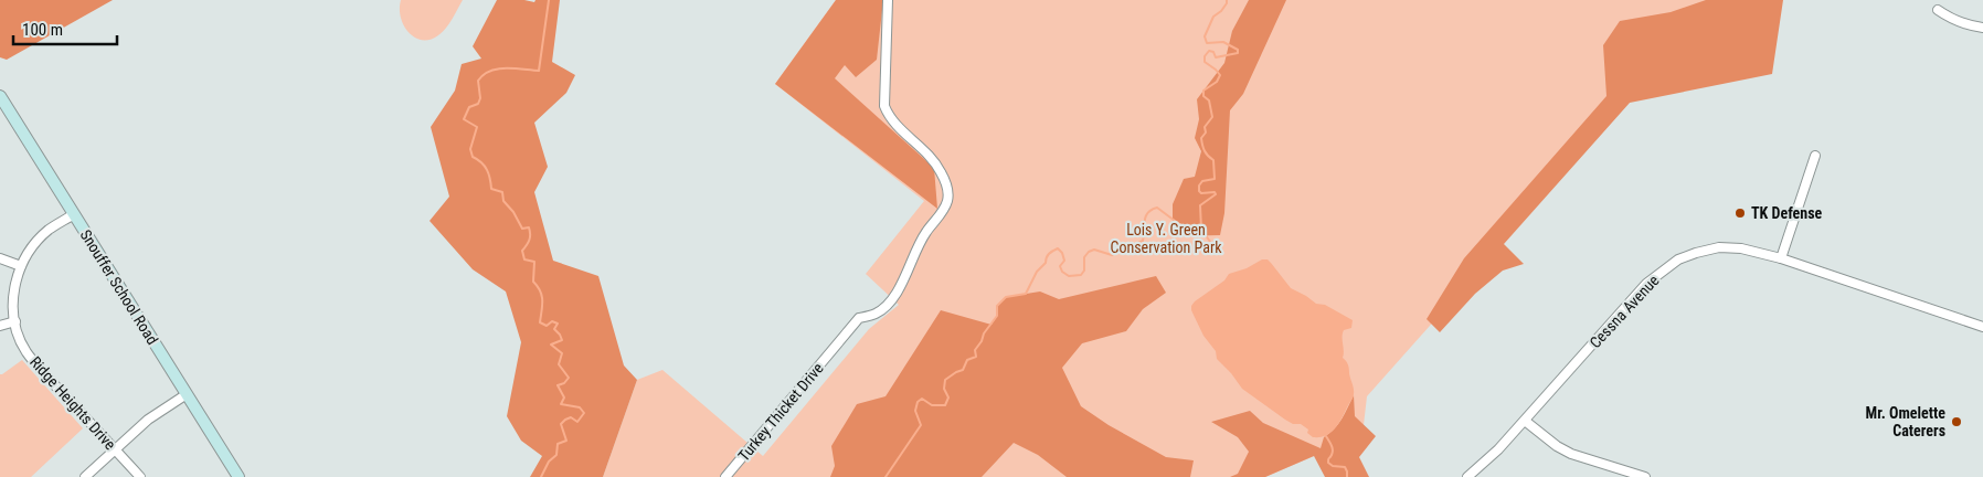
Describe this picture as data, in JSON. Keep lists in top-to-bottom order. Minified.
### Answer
{"streets":{"main road":["Snouffer School Road"],"street":["Cessna Avenue","Ridge Heights Drive","Turkey Thicket Drive"]},"crossings":[["Snouffer School Road","Ridge Heights Drive"]],"parks":["Lois Y. Green Conservation Park"],"places":["TK Defense","Mr. Omelette Caterers"],"scale_bar":"100 m"}
